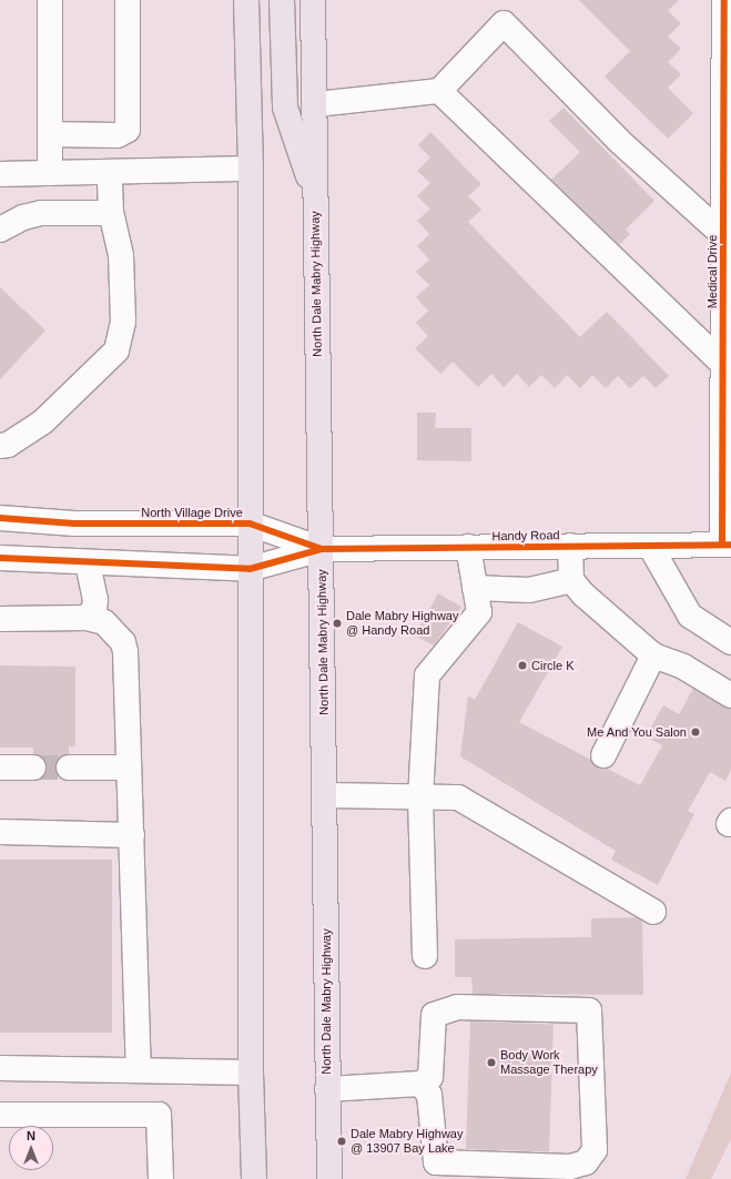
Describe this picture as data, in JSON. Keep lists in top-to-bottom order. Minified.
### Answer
{"streets":{"main road":["North Dale Mabry Highway"],"street":["Medical Drive","North Village Drive","Handy Road"]},"crossings":[["Medical Drive","Handy Road"],["North Dale Mabry Highway","North Village Drive"],["North Dale Mabry Highway","Handy Road"],["North Village Drive","Handy Road"]],"places":["Dale Mabry Highway @ Handy Road","Circle K","Me And You Salon","Body Work Massage Therapy","Dale Mabry Highway @ 13907 Bay Lake"],"north":"top"}
